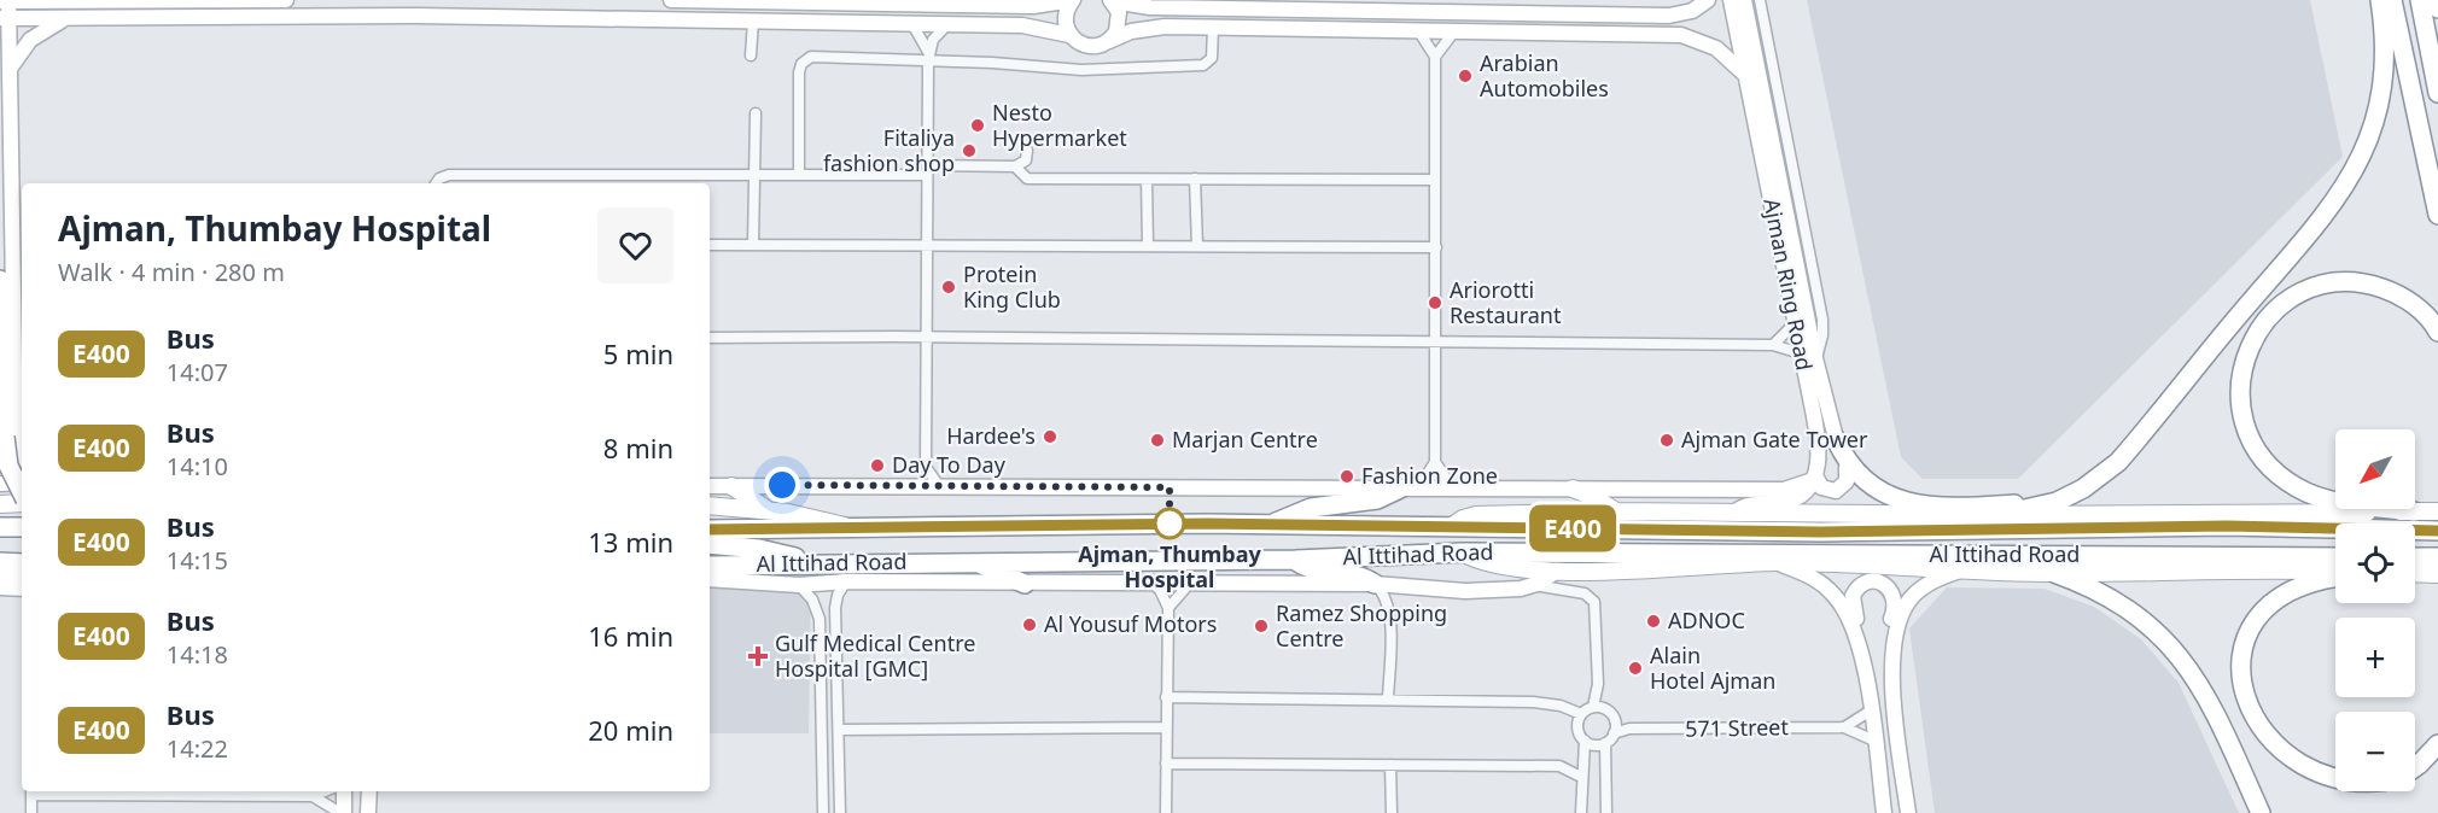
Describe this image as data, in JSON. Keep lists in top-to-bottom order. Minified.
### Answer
{"streets":{"highway":["Al Ittihad Road"],"main road":["Ajman Ring Road"],"street":["571 Street"]},"places":{"other":["Arabian Automobiles","Nesto Hypermarket","Fitaliya fashion shop","Protein King Club","Ariorotti Restaurant","Hardee's","Marjan Centre","Ajman Gate Tower","Day To Day","Fashion Zone","Ajman, Thumbay Hospital","ADNOC","Al Yousuf Motors","Ramez Shopping Centre","Alain Hotel Ajman"],"health":["Gulf Medical Centre Hospital [GMC]"]},"lines":["bus line E400"],"north":"bottom left","page":{"on_map":"E400","heading":["Ajman, Thumbay Hospital","Walk · 4 min · 280 m"],"list":[{"mark":"E400","name":"Bus","note":"14:07","value":"5 min"},{"mark":"E400","name":"Bus","note":"14:10","value":"8 min"},{"mark":"E400","name":"Bus","note":"14:15","value":"13 min"},{"mark":"E400","name":"Bus","note":"14:18","value":"16 min"},{"mark":"E400","name":"Bus","note":"14:22","value":"20 min"}],"map_buttons":["+","−"]}}
